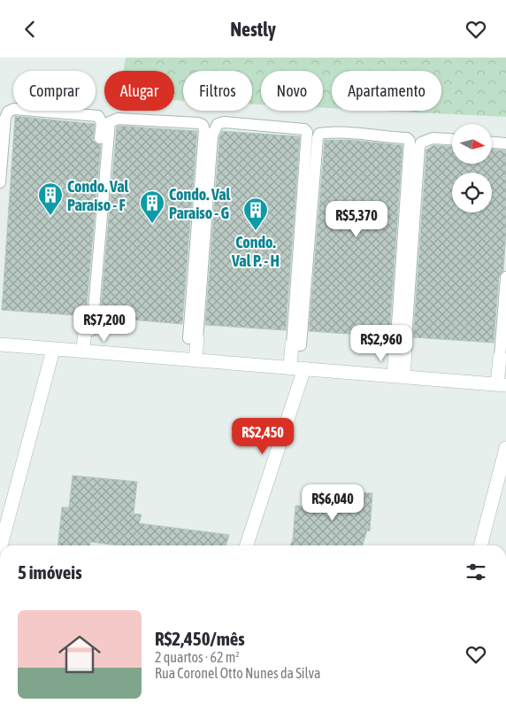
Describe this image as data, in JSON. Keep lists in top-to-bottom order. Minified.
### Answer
{"places":{"building":["Condo. Val Paraiso - F","Condo. Val Paraiso - G","Condo. Val P. - H"]},"north":"right","page":{"header":"Nestly","chip":["Comprar","Alugar","Filtros","Novo","Apartamento"],"price":["R$5,370","R$7,200","R$2,960","R$2,450","R$6,040"],"heading":"5 imóveis","list":[{"name":"R$2,450/mês","note":"2 quartos · 62 m² · Rua Coronel Otto Nunes da Silva"}]}}
